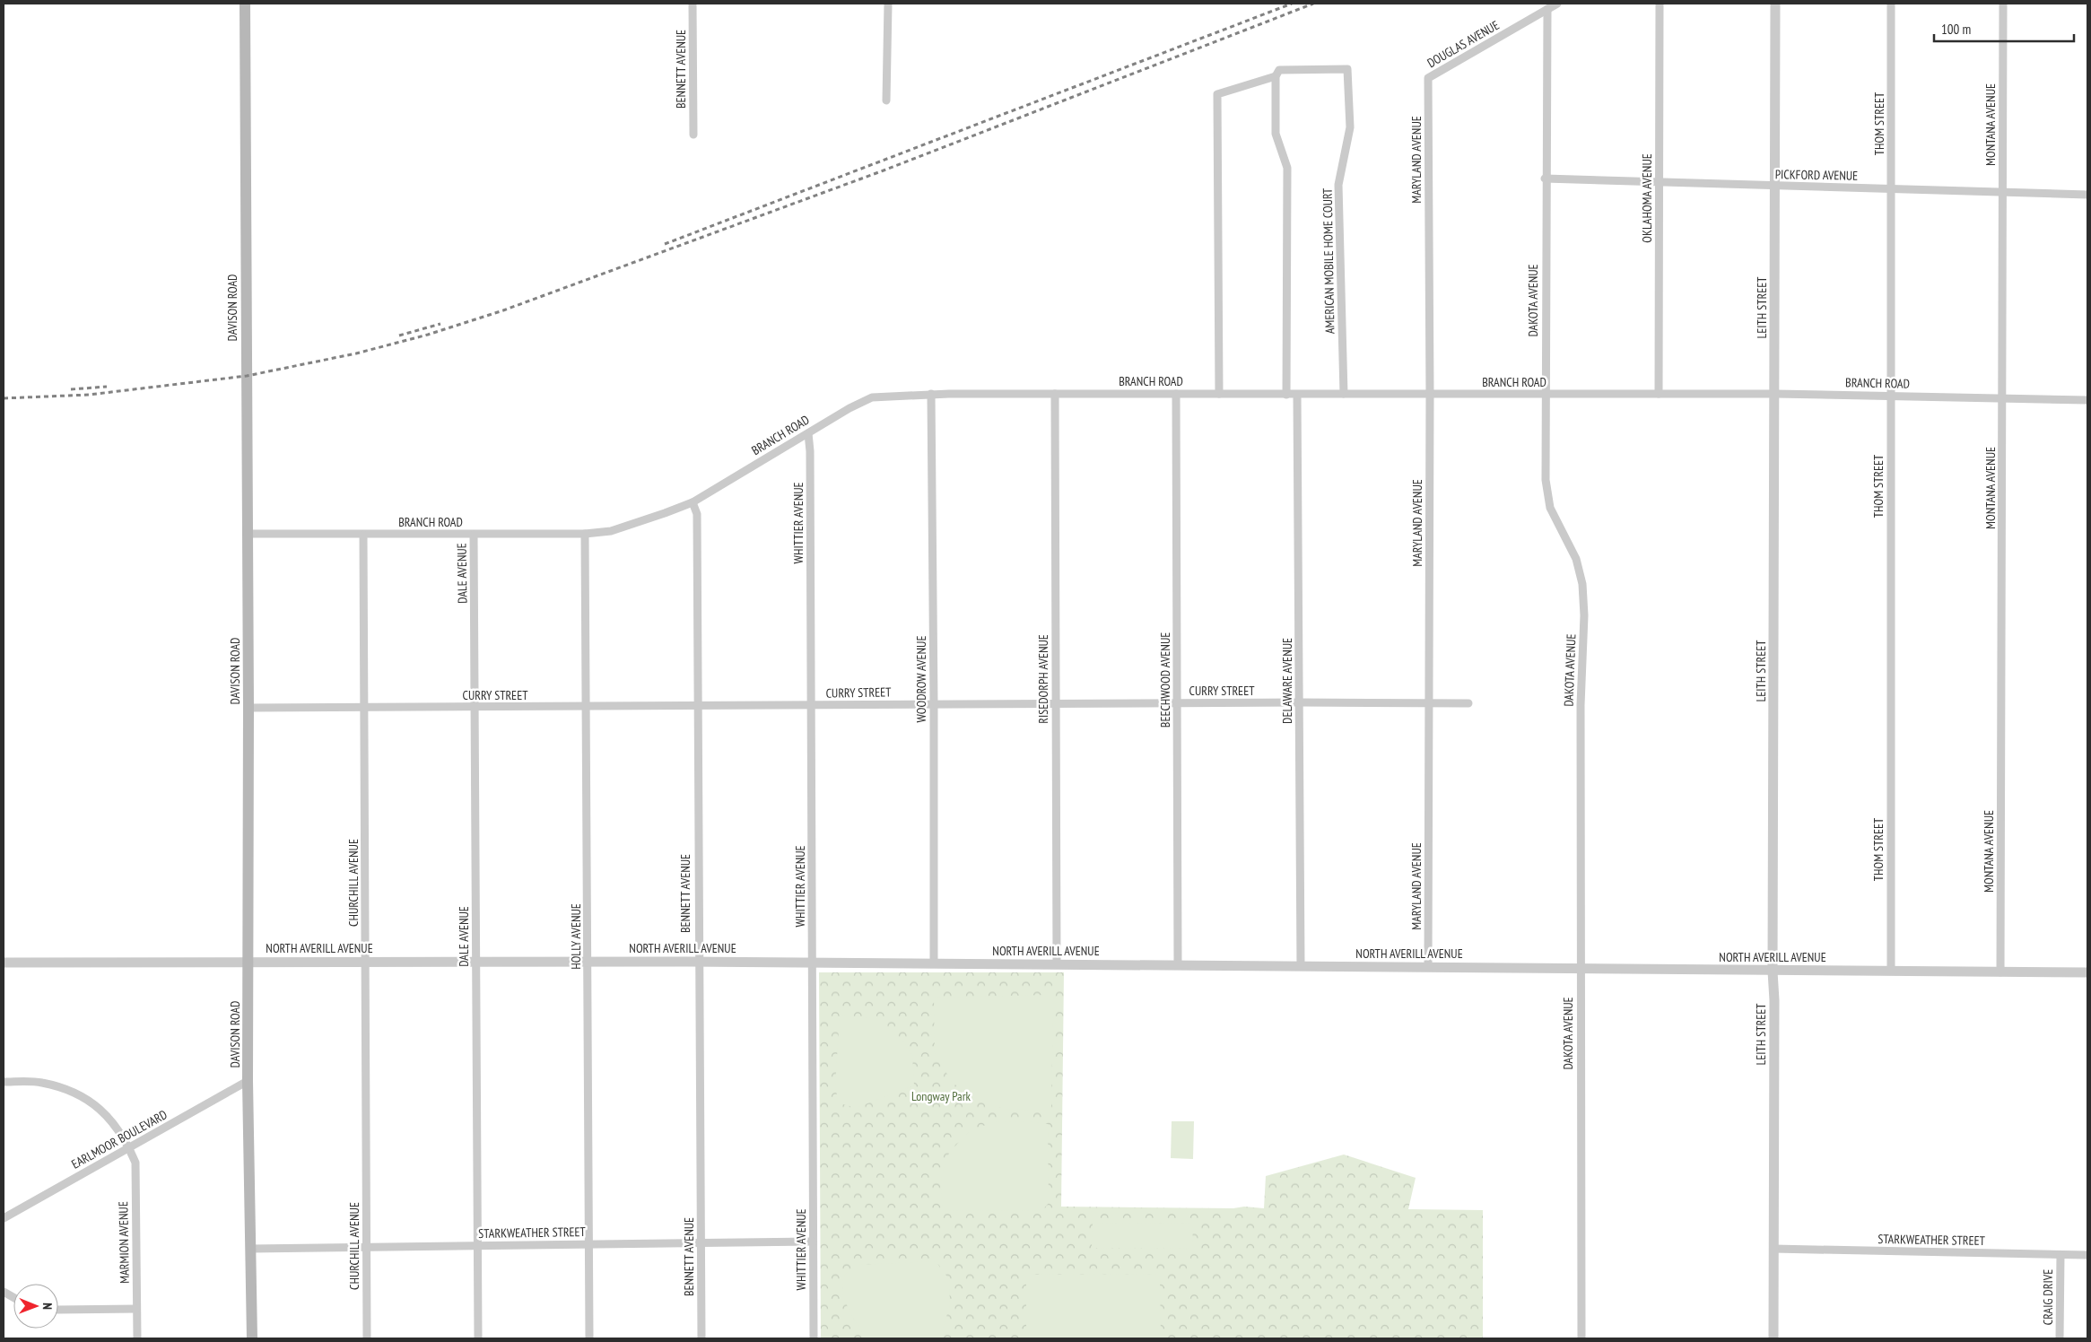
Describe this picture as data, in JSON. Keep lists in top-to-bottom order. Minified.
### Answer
{"streets":{"main road":["DAVISON ROAD"],"street":["DOUGLAS AVENUE","BENNETT AVENUE","THOM STREET","MONTANA AVENUE","MARYLAND AVENUE","PICKFORD AVENUE","OKLAHOMA AVENUE","AMERICAN MOBILE HOME COURT","DAKOTA AVENUE","LEITH STREET","BRANCH ROAD","WHITTIER AVENUE","DALE AVENUE","WOODROW AVENUE","RISEDORPH AVENUE","BEECHWOOD AVENUE","DELAWARE AVENUE","CURRY STREET","CHURCHILL AVENUE","HOLLY AVENUE","NORTH AVERILL AVENUE","EARLMOOR BOULEVARD","STARKWEATHER STREET","MARMION AVENUE","CRAIG DRIVE"]},"crossings":[["DOUGLAS AVENUE","MARYLAND AVENUE"],["DOUGLAS AVENUE","DAKOTA AVENUE"],["BENNETT AVENUE","BRANCH ROAD"],["BENNETT AVENUE","CURRY STREET"],["BENNETT AVENUE","NORTH AVERILL AVENUE"],["BENNETT AVENUE","STARKWEATHER STREET"],["THOM STREET","PICKFORD AVENUE"],["THOM STREET","BRANCH ROAD"],["THOM STREET","NORTH AVERILL AVENUE"],["MONTANA AVENUE","PICKFORD AVENUE"],["MONTANA AVENUE","BRANCH ROAD"],["MONTANA AVENUE","NORTH AVERILL AVENUE"],["MARYLAND AVENUE","BRANCH ROAD"],["MARYLAND AVENUE","CURRY STREET"],["MARYLAND AVENUE","NORTH AVERILL AVENUE"],["PICKFORD AVENUE","OKLAHOMA AVENUE"],["PICKFORD AVENUE","DAKOTA AVENUE"],["PICKFORD AVENUE","LEITH STREET"],["OKLAHOMA AVENUE","BRANCH ROAD"],["AMERICAN MOBILE HOME COURT","BRANCH ROAD"],["DAKOTA AVENUE","BRANCH ROAD"],["DAKOTA AVENUE","NORTH AVERILL AVENUE"],["DAVISON ROAD","BRANCH ROAD"],["DAVISON ROAD","CURRY STREET"],["DAVISON ROAD","NORTH AVERILL AVENUE"],["DAVISON ROAD","EARLMOOR BOULEVARD"],["DAVISON ROAD","STARKWEATHER STREET"],["LEITH STREET","BRANCH ROAD"],["LEITH STREET","NORTH AVERILL AVENUE"],["LEITH STREET","STARKWEATHER STREET"],["BRANCH ROAD","WHITTIER AVENUE"],["BRANCH ROAD","DALE AVENUE"],["BRANCH ROAD","WOODROW AVENUE"],["BRANCH ROAD","RISEDORPH AVENUE"],["BRANCH ROAD","BEECHWOOD AVENUE"],["BRANCH ROAD","DELAWARE AVENUE"],["BRANCH ROAD","CHURCHILL AVENUE"],["BRANCH ROAD","HOLLY AVENUE"],["WHITTIER AVENUE","CURRY STREET"],["WHITTIER AVENUE","NORTH AVERILL AVENUE"],["WHITTIER AVENUE","STARKWEATHER STREET"],["DALE AVENUE","CURRY STREET"],["DALE AVENUE","NORTH AVERILL AVENUE"],["DALE AVENUE","STARKWEATHER STREET"],["WOODROW AVENUE","CURRY STREET"],["WOODROW AVENUE","NORTH AVERILL AVENUE"],["RISEDORPH AVENUE","CURRY STREET"],["RISEDORPH AVENUE","NORTH AVERILL AVENUE"],["BEECHWOOD AVENUE","CURRY STREET"],["BEECHWOOD AVENUE","NORTH AVERILL AVENUE"],["DELAWARE AVENUE","CURRY STREET"],["DELAWARE AVENUE","NORTH AVERILL AVENUE"],["CURRY STREET","CHURCHILL AVENUE"],["CURRY STREET","HOLLY AVENUE"],["CHURCHILL AVENUE","NORTH AVERILL AVENUE"],["CHURCHILL AVENUE","STARKWEATHER STREET"],["HOLLY AVENUE","NORTH AVERILL AVENUE"],["HOLLY AVENUE","STARKWEATHER STREET"],["EARLMOOR BOULEVARD","MARMION AVENUE"],["STARKWEATHER STREET","CRAIG DRIVE"]],"parks":["Longway Park"],"scale_bar":"100 m","north":"right"}
